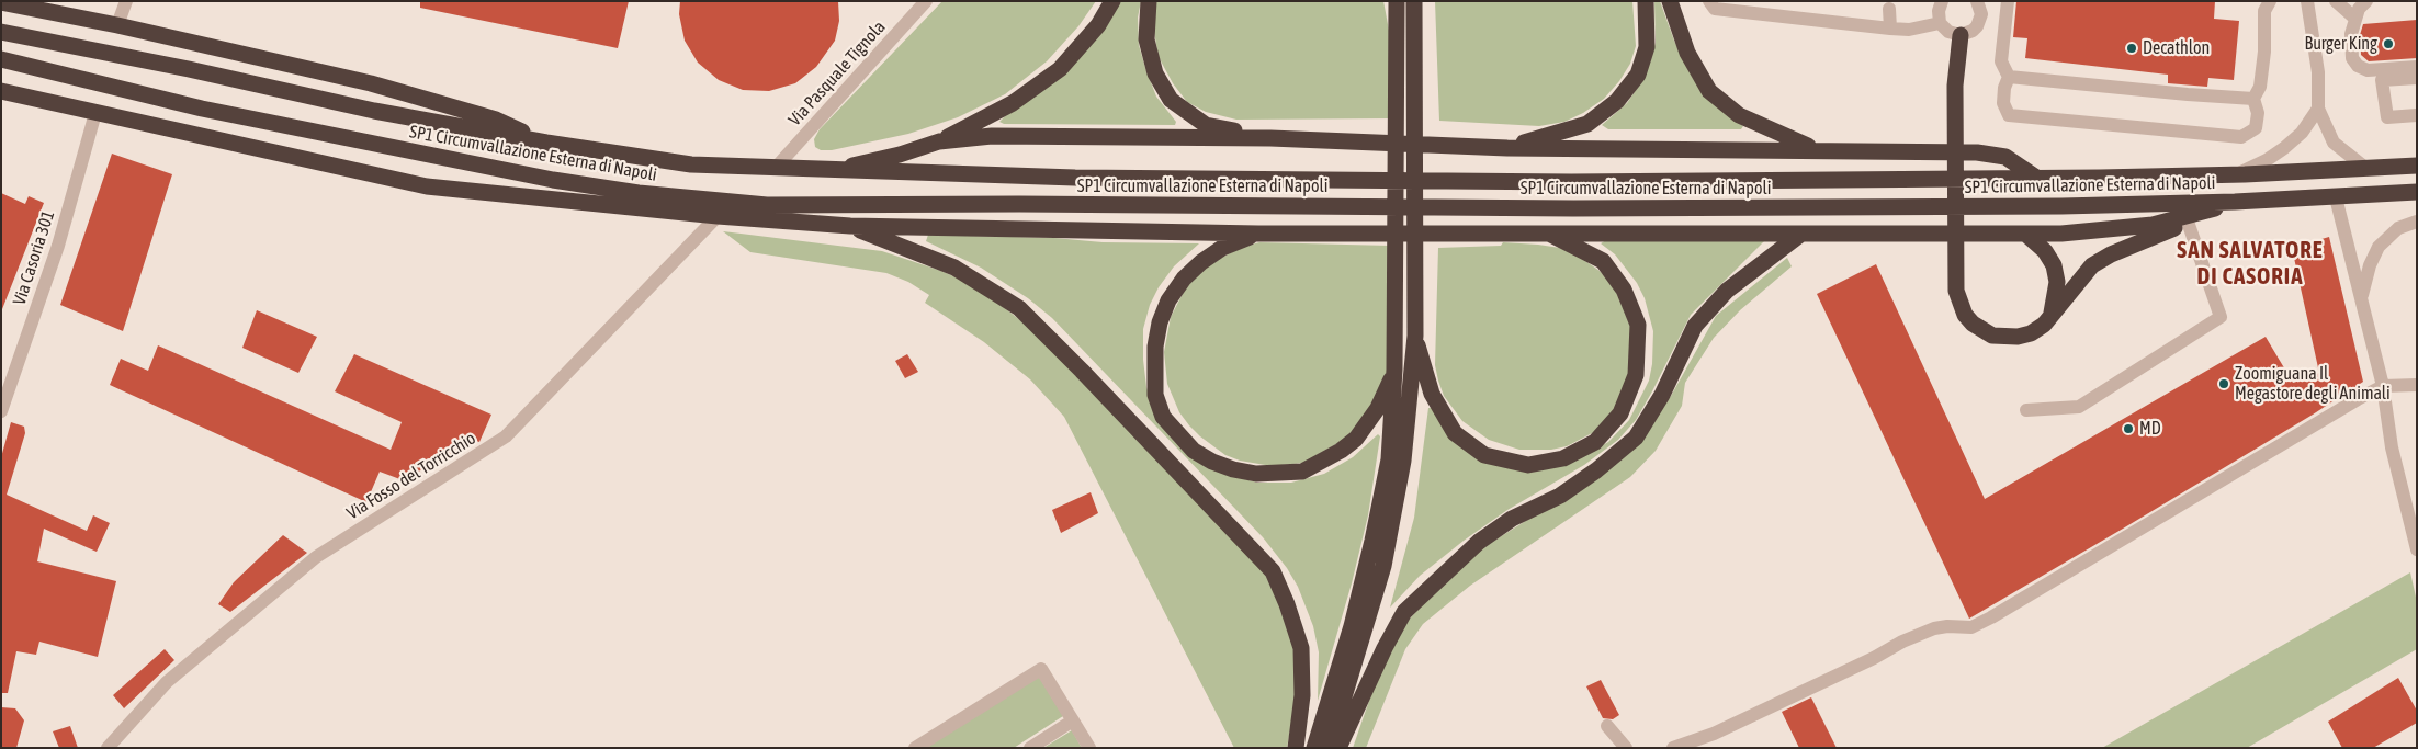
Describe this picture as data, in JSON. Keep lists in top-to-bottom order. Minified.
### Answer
{"streets":{"highway":["SP1 Circumvallazione Esterna di Napoli"],"street":["Via Pasquale Tignola","Via Casoria 301","Via Fosso del Torricchio"]},"crossings":[["Via Pasquale Tignola","SP1 Circumvallazione Esterna di Napoli"]],"districts":["SAN SALVATORE DI CASORIA"],"places":["Burger King","Decathlon","Zoomiguana Il Megastore degli Animali","MD"]}
